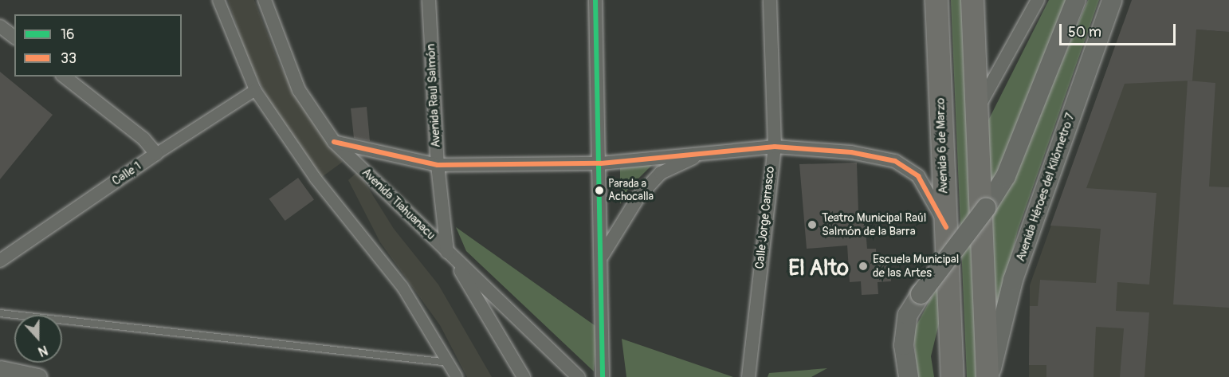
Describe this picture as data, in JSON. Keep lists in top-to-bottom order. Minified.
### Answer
{"streets":{"highway":["Avenida 6 de Marzo"],"main road":["Avenida Héroes del Kilómetro 7"],"street":["Avenida Raul Salmón","Calle 1","Avenida Tiahuanacu","Calle Jorge Carrasco"]},"crossings":[["Avenida Raul Salmón","Avenida Tiahuanacu"]],"districts":["El Alto"],"places":["Parada a Achocalla","Teatro Municipal Raúl Salmón de la Barra","Escuela Municipal de las Artes"],"lines":["transit line 16","transit line 33"],"legend":["16","33"],"scale_bar":"50 m","north":"bottom"}
